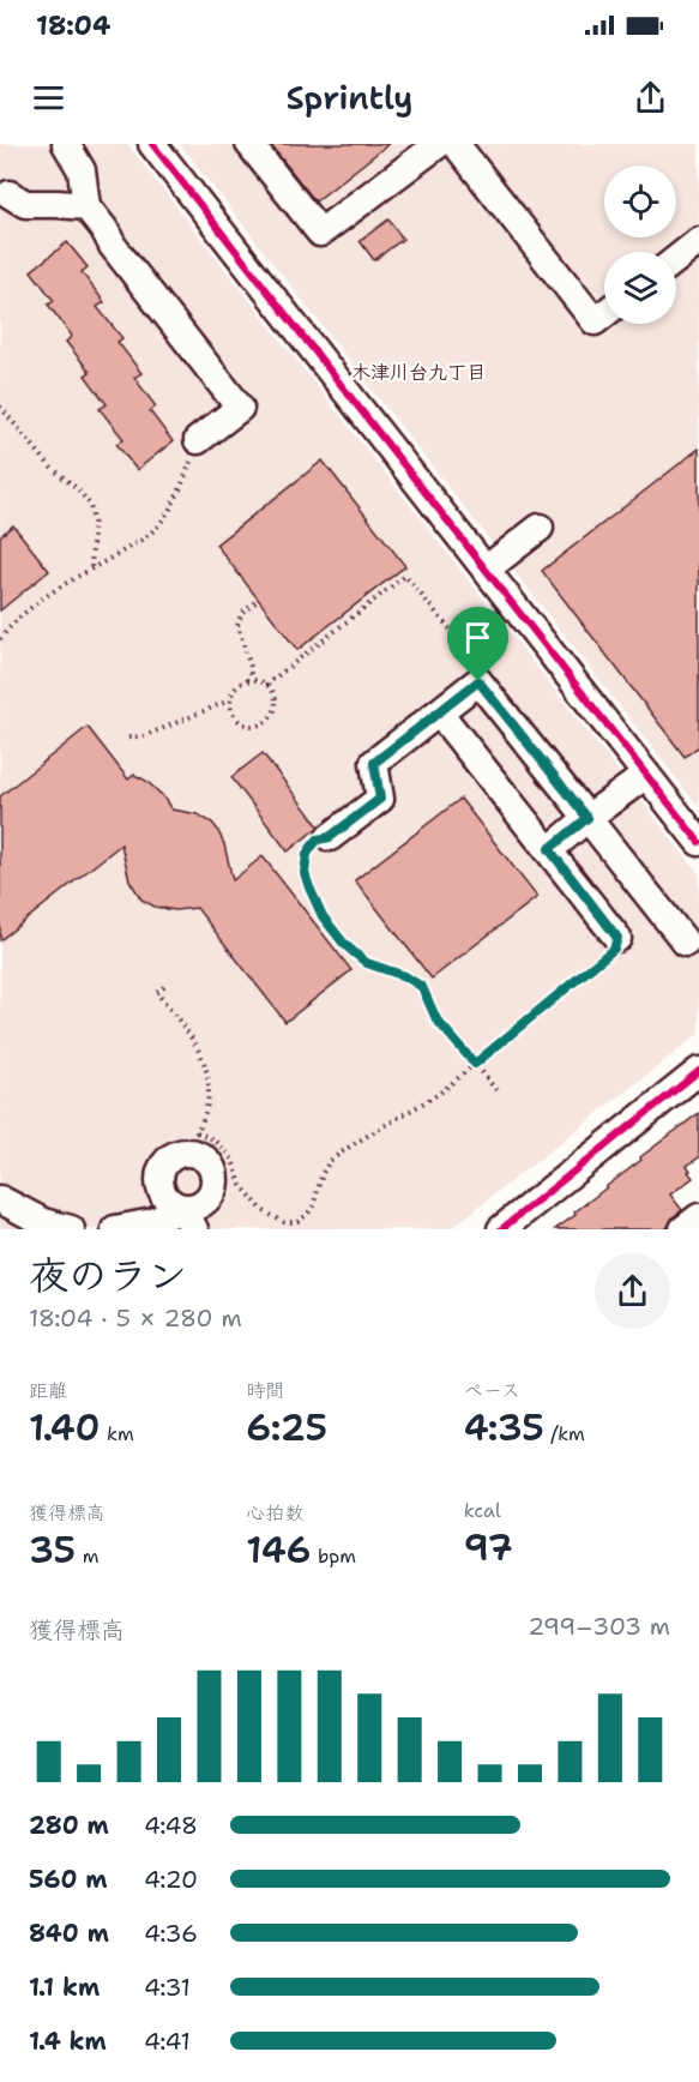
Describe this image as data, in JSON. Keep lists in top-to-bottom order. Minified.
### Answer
{"districts":["木津川台九丁目"],"page":{"status":"18:04","header":"Sprintly","heading":["夜のラン","18:04 · 5 × 280 m"],"stats":[["距離","1.40 km"],["時間","6:25"],["ペース","4:35 /km"],["獲得標高","35 m"],["心拍数","146 bpm"],["kcal","97"]],"chart":["獲得標高","299–303 m"],"list":[{"name":"280 m","note":"4:48"},{"name":"560 m","note":"4:20"},{"name":"840 m","note":"4:36"},{"name":"1.1 km","note":"4:31"},{"name":"1.4 km","note":"4:41"}]}}
